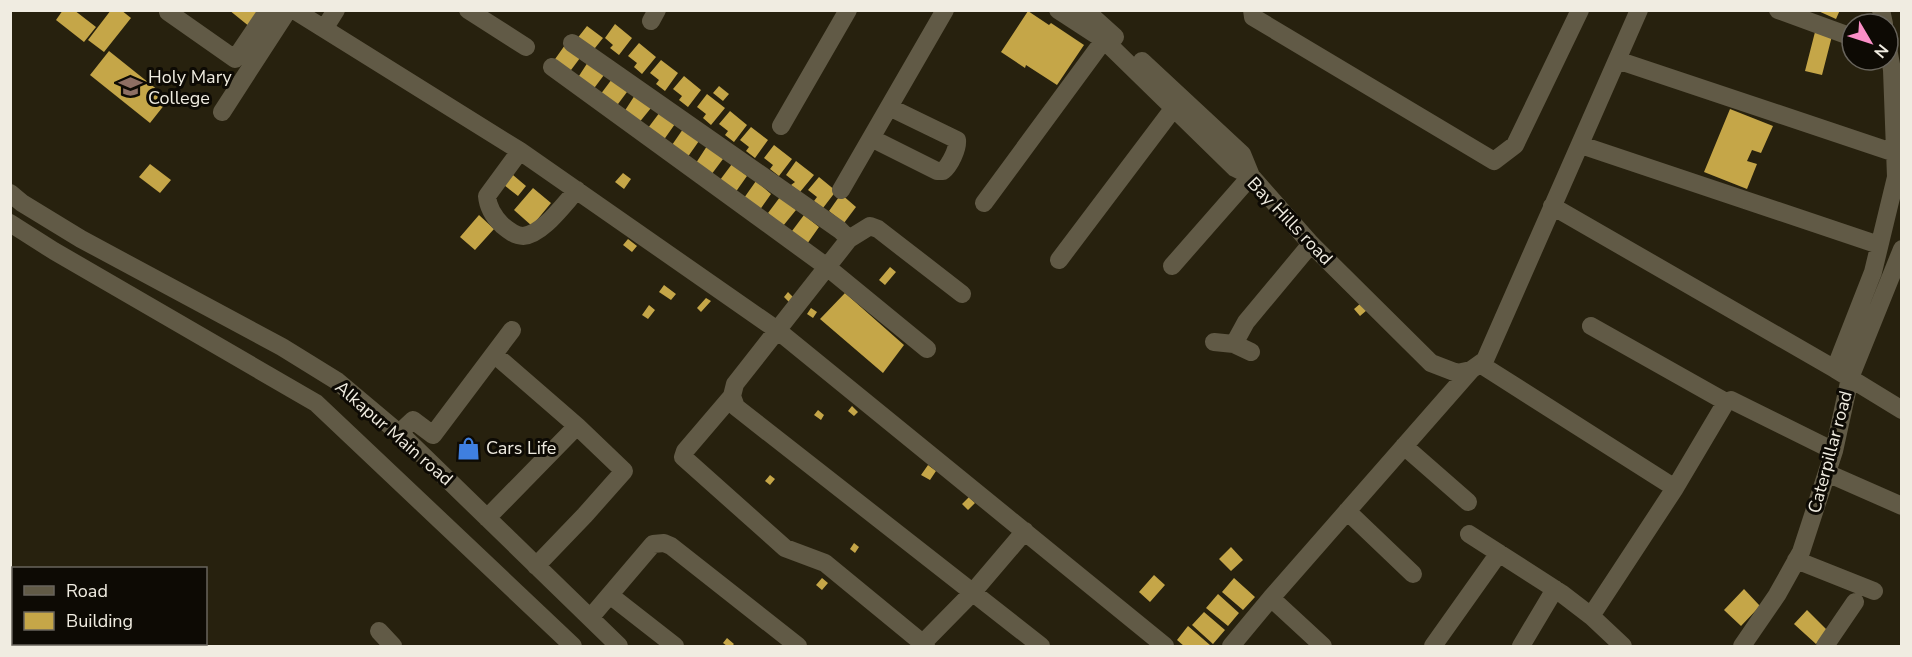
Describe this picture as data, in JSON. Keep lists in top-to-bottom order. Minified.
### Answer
{"streets":{"street":["Bay Hills road","Alkapur Main road","Caterpillar road"]},"places":{"school or university":["Holy Mary College"],"shop":["Cars Life"]},"legend":["Road","Building"],"north":"bottom right"}
